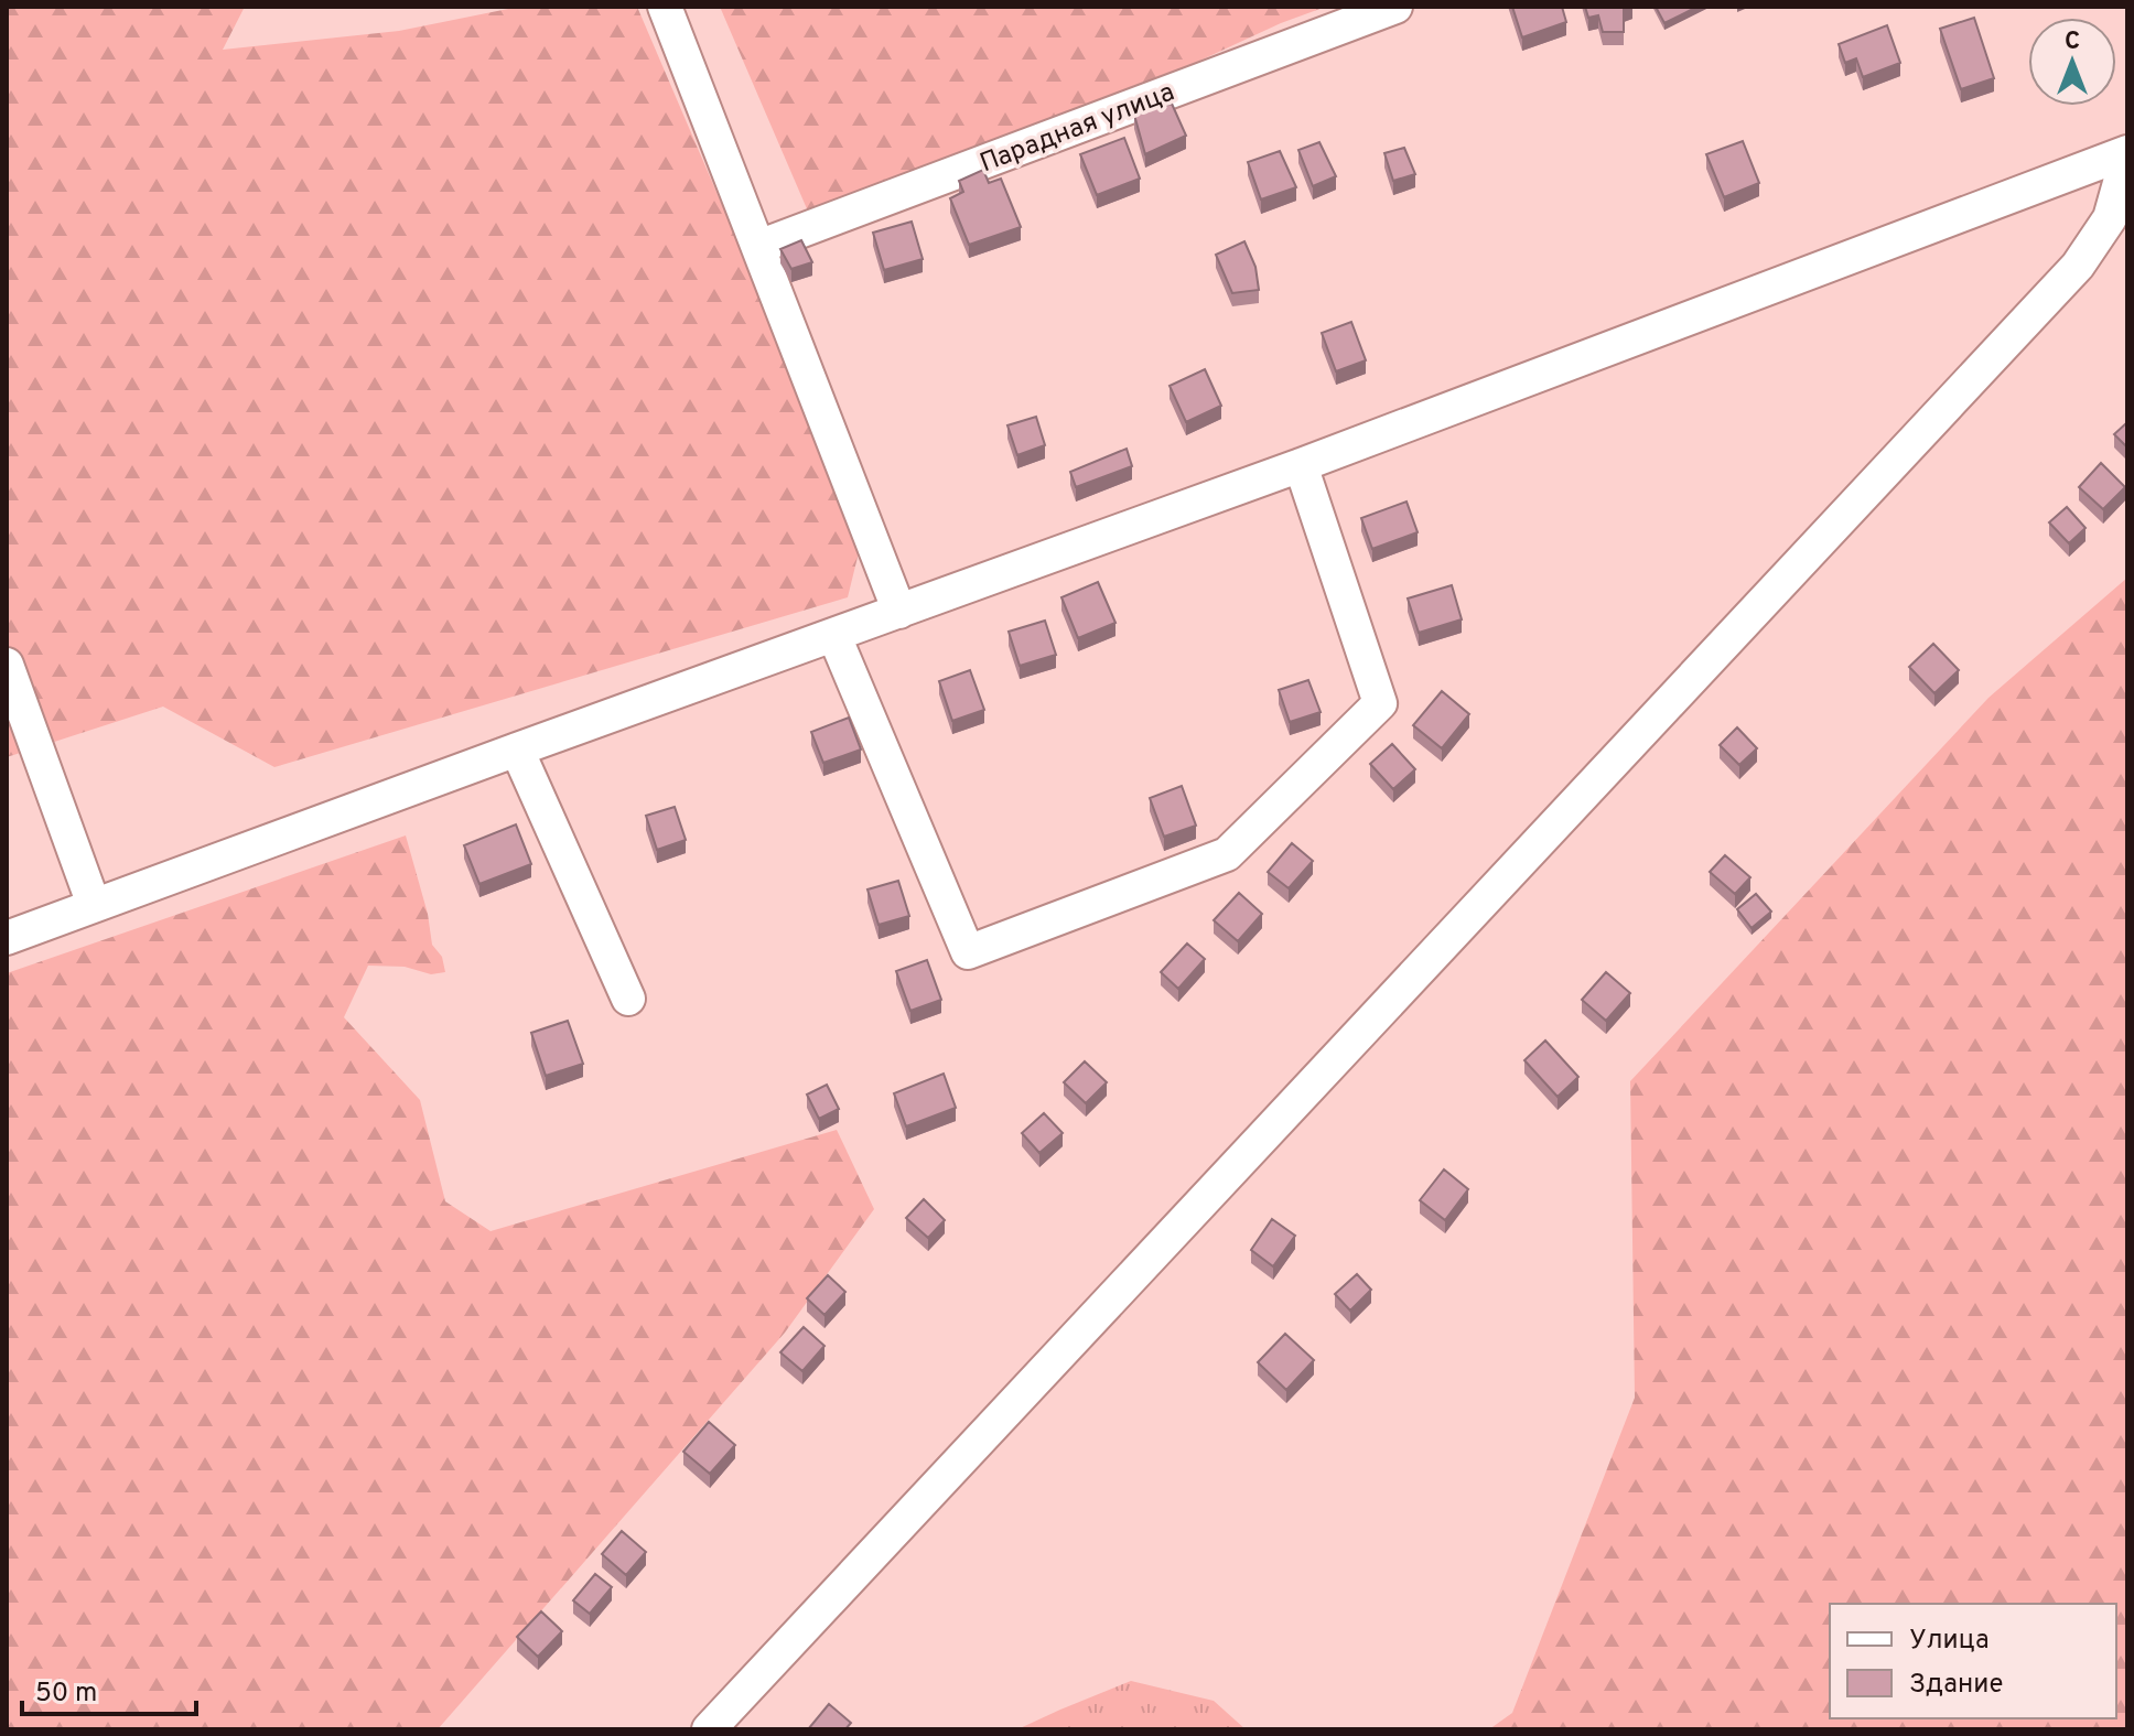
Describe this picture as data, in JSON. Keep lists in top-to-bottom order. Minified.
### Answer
{"streets":{"street":["Парадная улица"]},"legend":["Улица","Здание"],"scale_bar":"50 m","north":"top"}
